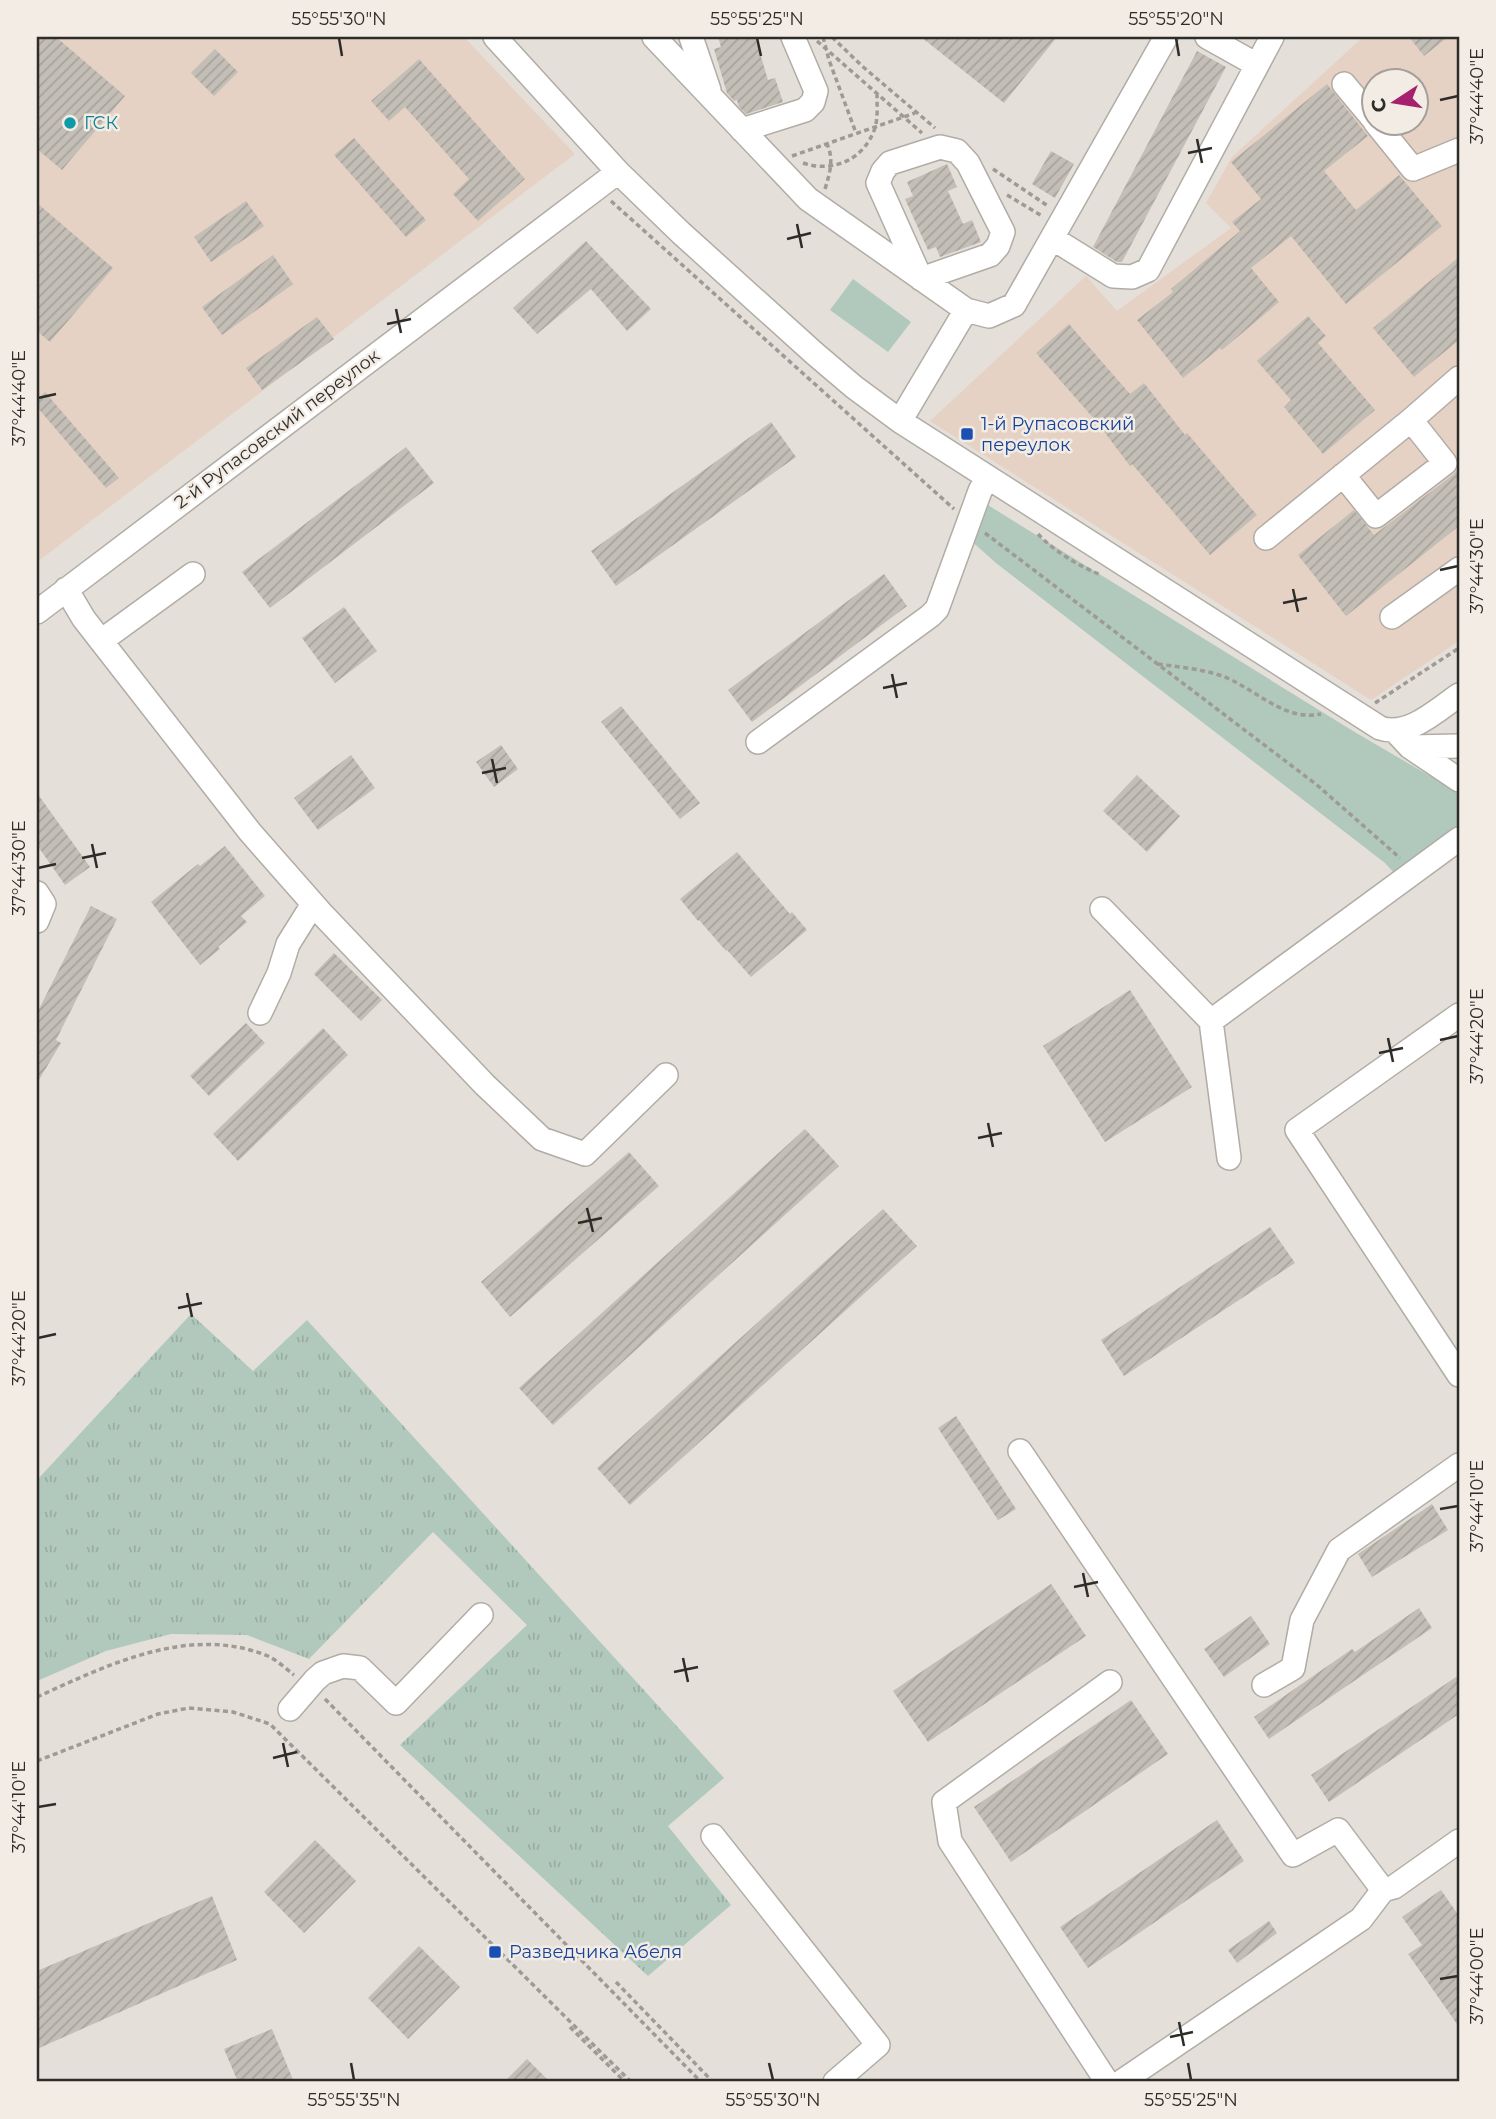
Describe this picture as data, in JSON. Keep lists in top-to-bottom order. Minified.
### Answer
{"streets":{"street":["2-й Рупасовский переулок"]},"places":{"other":["ГСК"],"transit":["1-й Рупасовский переулок","Разведчика Абеля"]},"north":"left","coordinates":["55°55'30\"N","55°55'25\"N","55°55'20\"N","37°44'40\"E","37°44'30\"E","37°44'20\"E","37°44'10\"E","37°44'00\"E","55°55'35\"N"]}
